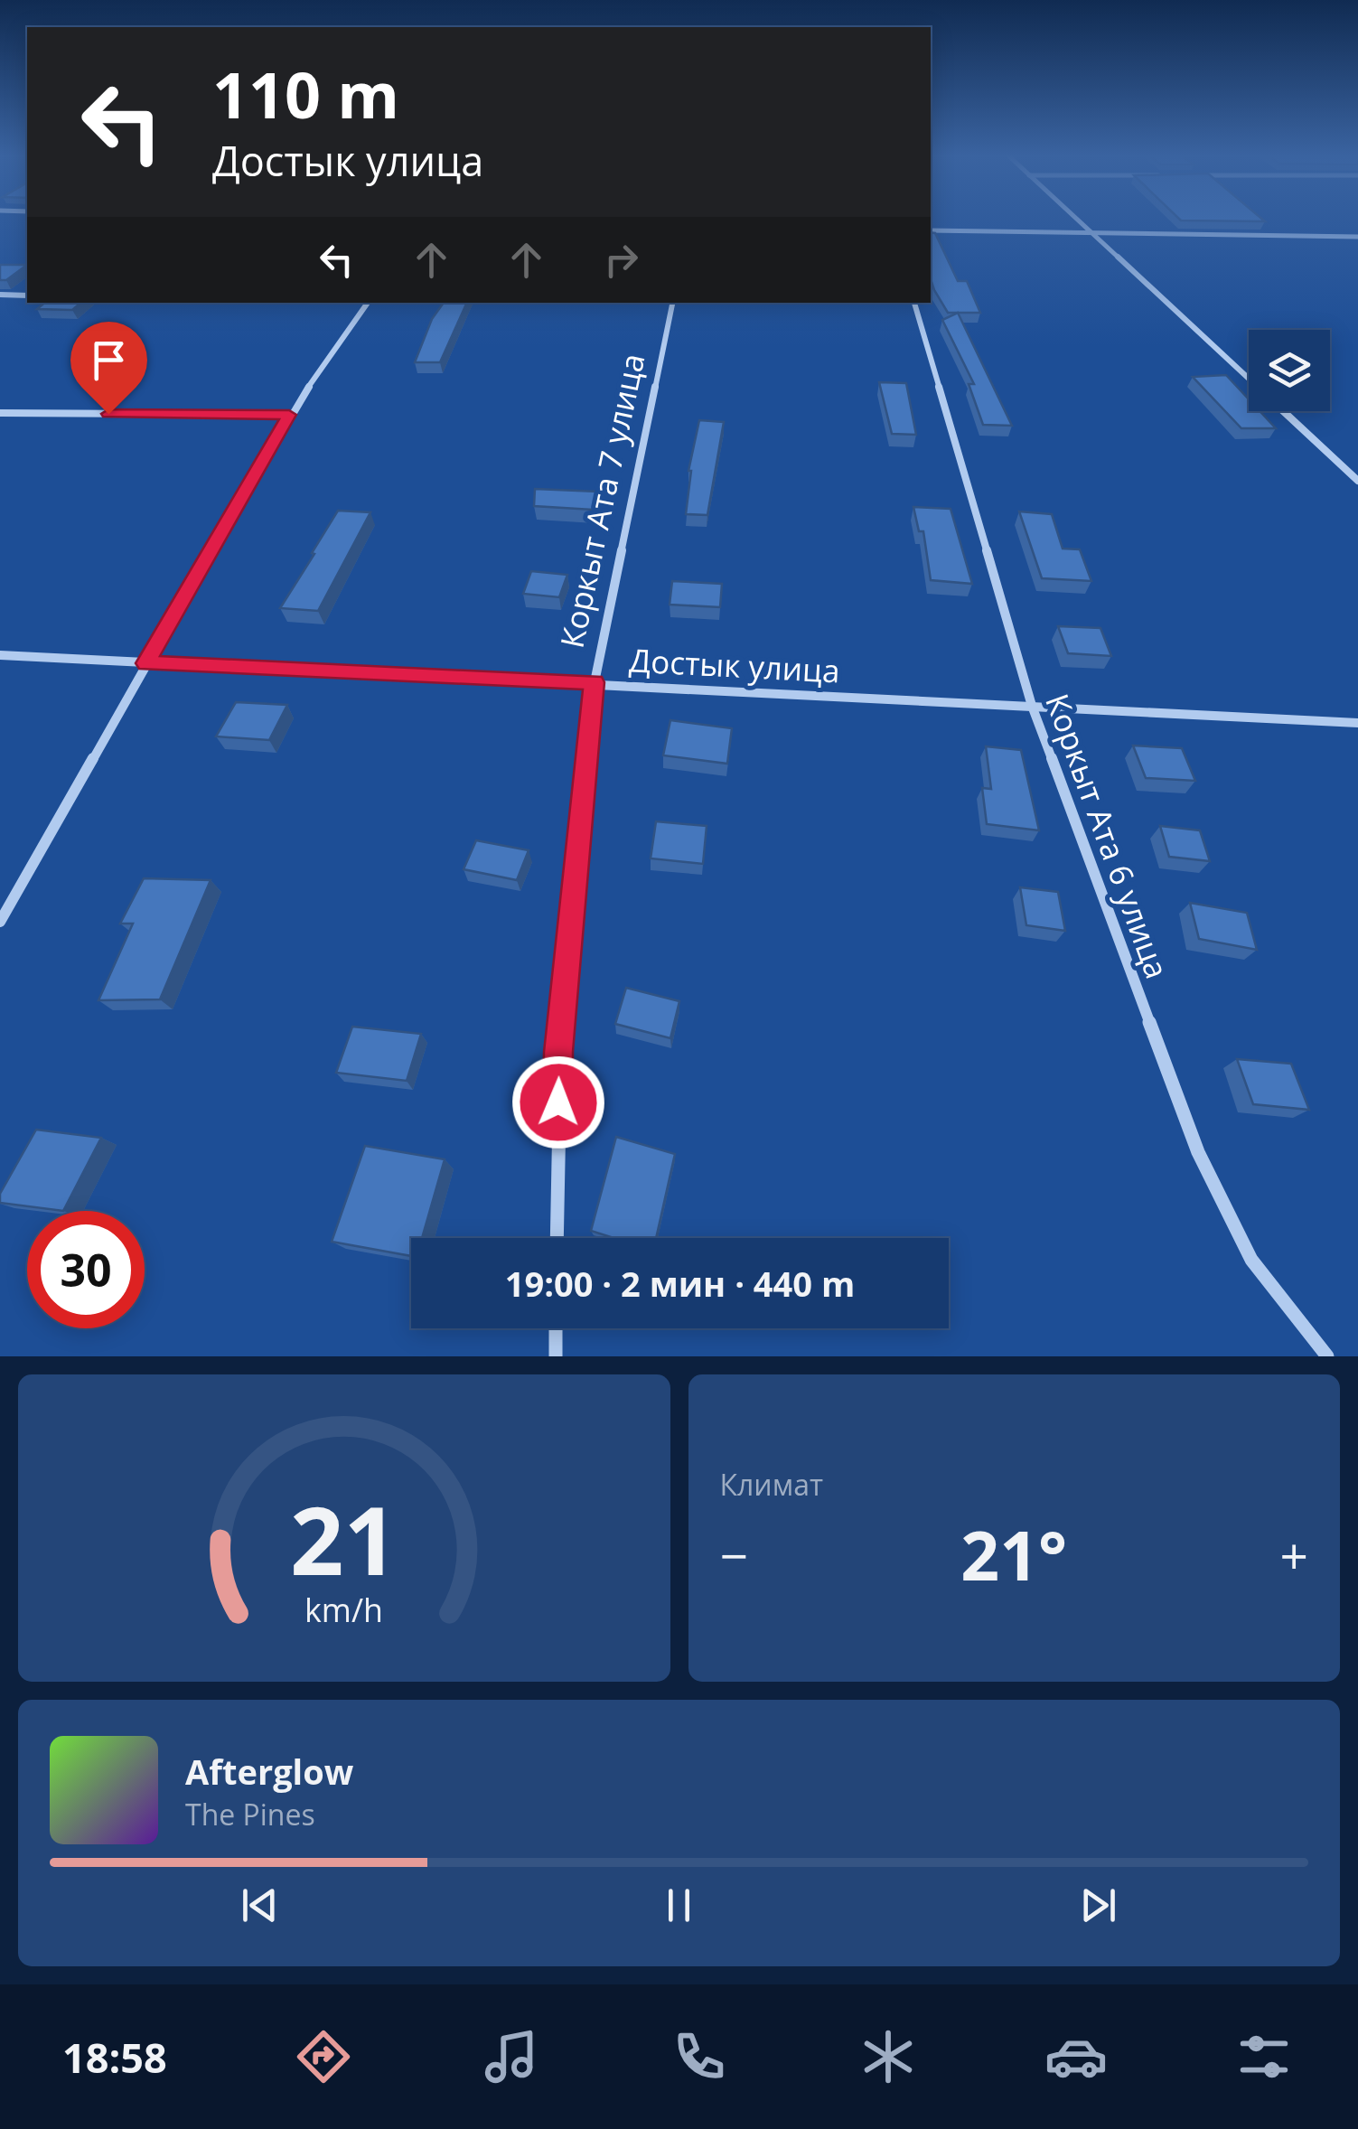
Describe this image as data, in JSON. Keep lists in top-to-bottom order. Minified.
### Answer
{"streets":{"street":["Коркыт Ата 7 улица","Достык улица","Коркыт Ата 6 улица"]},"crossings":[["Коркыт Ата 7 улица","Достык улица"],["Достык улица","Коркыт Ата 6 улица"]],"page":{"turn":["110 m","Достык улица"],"limit":"30","trip":"19:00 · 2 мин · 440 m","tile":"Климат","heat":["−","21°","+"],"song":["Afterglow","The Pines"],"tabs":"18:58","gauge":["21","km/h"]}}
